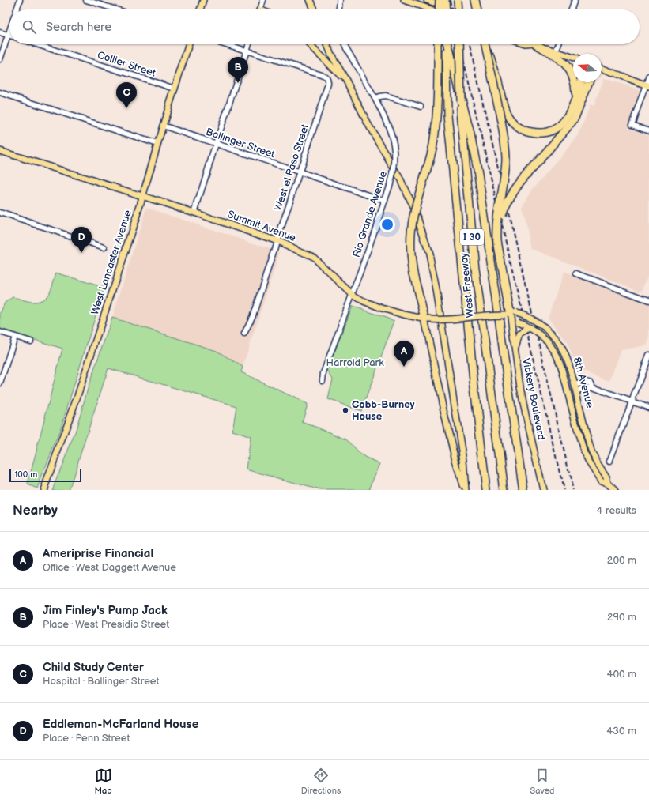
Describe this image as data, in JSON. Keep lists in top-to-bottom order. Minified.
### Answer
{"streets":{"highway":["I 30","West Freeway"],"main road":["Summit Avenue","West Lancaster Avenue","8th Avenue","Vickery Boulevard"],"street":["Collier Street","Ballinger Street","West el Paso Street","Rio Grande Avenue"]},"crossings":[["Collier Street","West Lancaster Avenue"],["Ballinger Street","West el Paso Street"],["Ballinger Street","Rio Grande Avenue"],["Ballinger Street","West Lancaster Avenue"],["West el Paso Street","Summit Avenue"],["Rio Grande Avenue","Summit Avenue"],["Summit Avenue","West Lancaster Avenue"],["Summit Avenue","8th Avenue"],["8th Avenue","Vickery Boulevard"]],"parks":["Harrold Park"],"places":["Cobb-Burney House"],"scale_bar":"100 m","north":"left","page":{"search":"Search here","pins":["B","C","D","A"],"scale":"100 m","heading":["Nearby","4 results"],"list":[{"mark":"A","name":"Ameriprise Financial","note":"Office · West Daggett Avenue","value":"200 m"},{"mark":"B","name":"Jim Finley's Pump Jack","note":"Place · West Presidio Street","value":"290 m"},{"mark":"C","name":"Child Study Center","note":"Hospital · Ballinger Street","value":"400 m"},{"mark":"D","name":"Eddleman-McFarland House","note":"Place · Penn Street","value":"430 m"}],"nav":["Map","Directions","Saved"]}}
